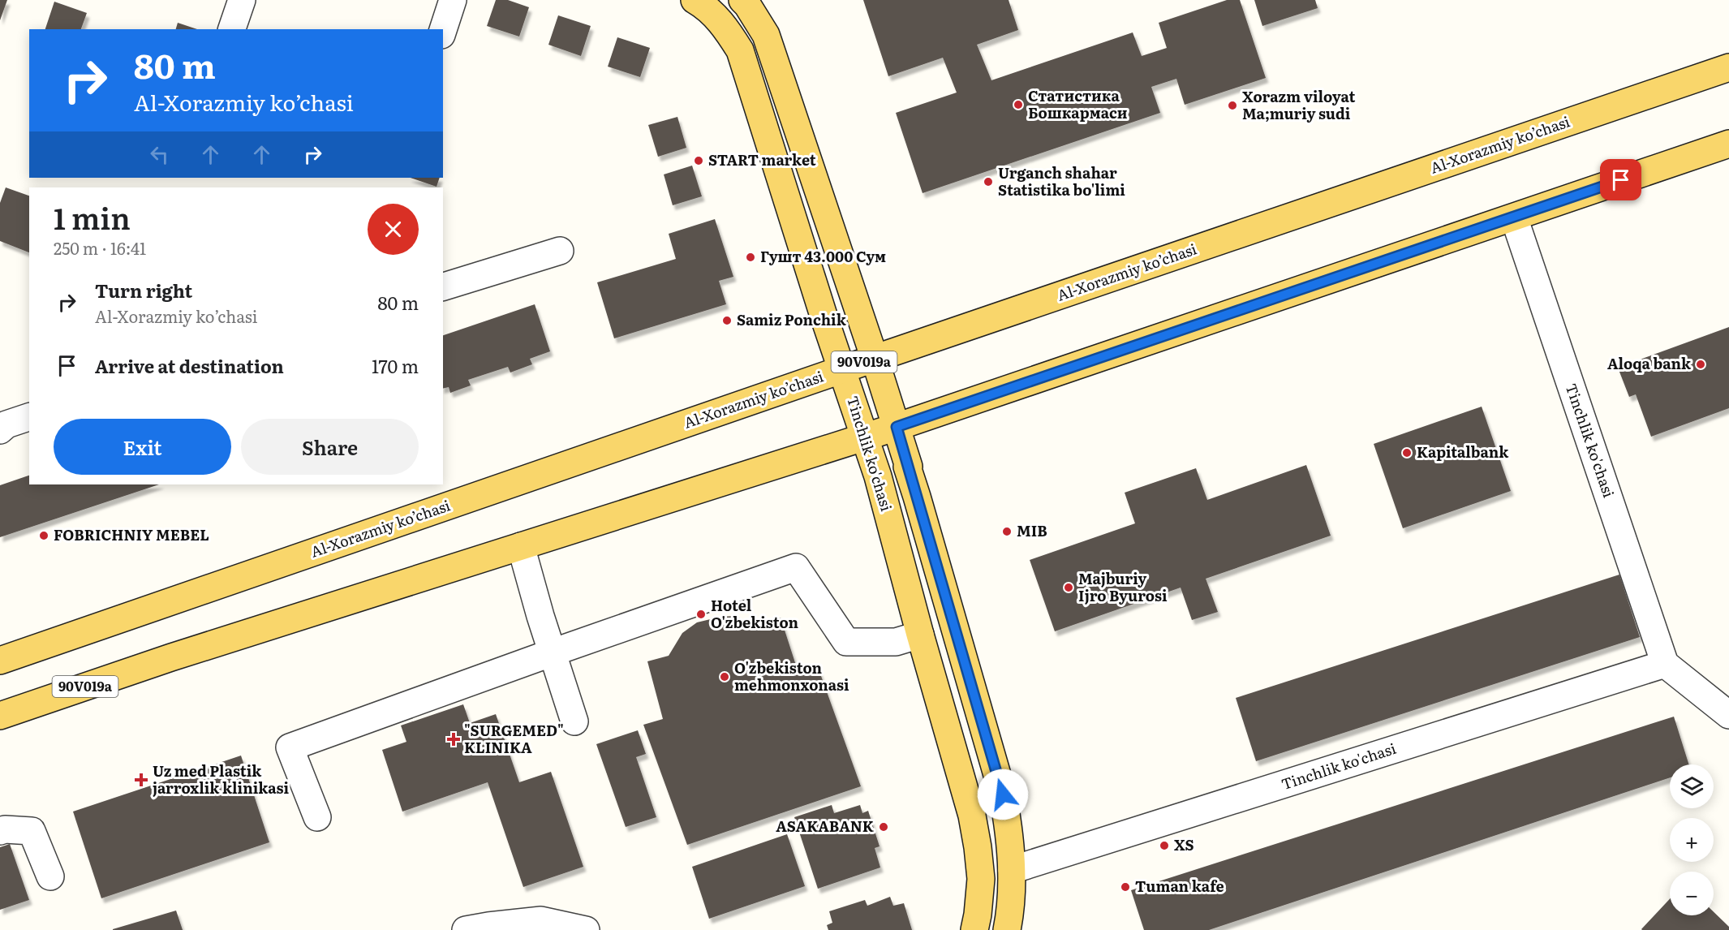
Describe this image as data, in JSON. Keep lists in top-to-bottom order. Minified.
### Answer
{"streets":{"main road":["Al-Xorazmiy ko’chasi","90V019a","Tinchlik ko'chasi"]},"crossings":[["Al-Xorazmiy ko’chasi","Tinchlik ko'chasi"],["90V019a","Tinchlik ko'chasi"]],"places":{"other":["Статистика Бошкармаси","Xorazm viloyat Ma;muriy sudi","START market","Urganch shahar Statistika bo'limi","Гушт 43.000 Сум","Samiz Ponchik","Aloqa bank","Kapitalbank","MIB","FOBRICHNIY MEBEL","Majburiy Ijro Byurosi","Hotel O'zbekiston","O'zbekiston mehmonxonasi","ASAKABANK","XS","Tuman kafe"],"health":["\"SURGEMED\" KLINIKA","Uz med Plastik jarroxlik klinikasi"]},"page":{"turn":["80 m","Al-Xorazmiy ko’chasi"],"heading":["1 min","250 m · 16:41"],"list":[{"name":"Turn right","note":"Al-Xorazmiy ko’chasi","value":"80 m"},{"name":"Arrive at destination","value":"170 m"}],"buttons":["Exit","Share"],"map_buttons":["+","−"]}}
